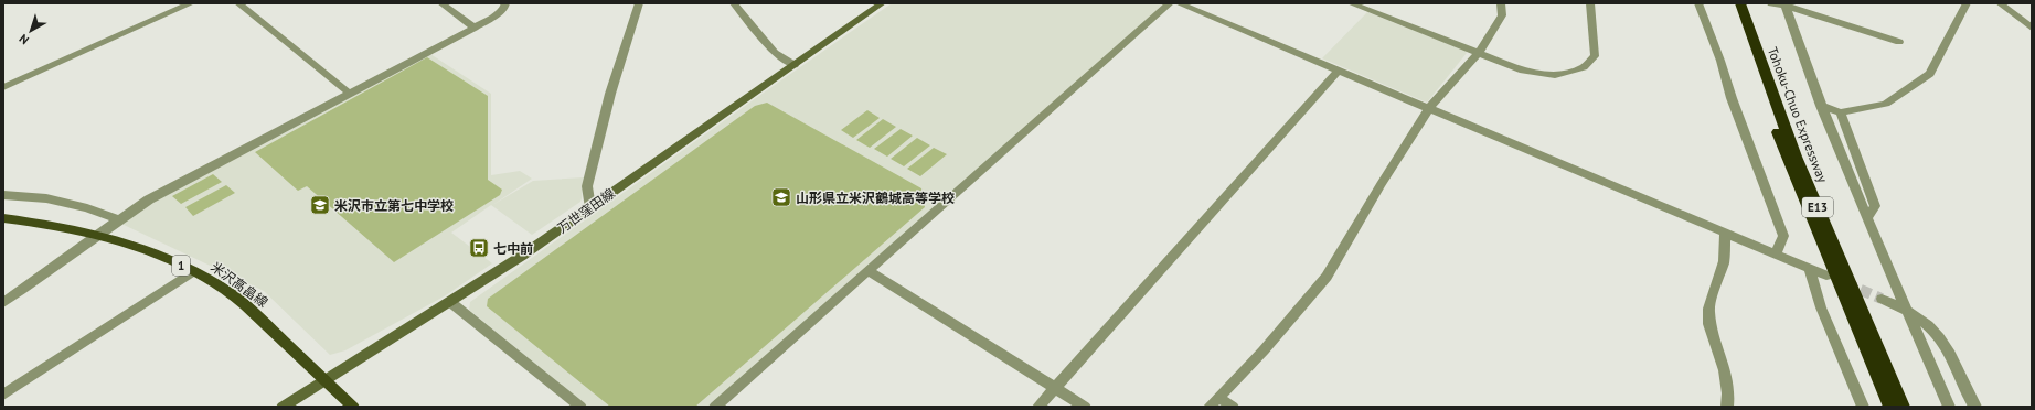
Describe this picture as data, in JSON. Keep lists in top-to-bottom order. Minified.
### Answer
{"streets":{"highway":["Tohoku-Chuo Expressway","E13"],"main road":["万世窪田線","1","米沢高畠線"]},"crossings":[["万世窪田線","米沢高畠線"]],"places":{"school or university":["山形県立米沢鶴城高等学校","米沢市立第七中学校"],"bus stop":["七中前"]},"north":"bottom left"}
